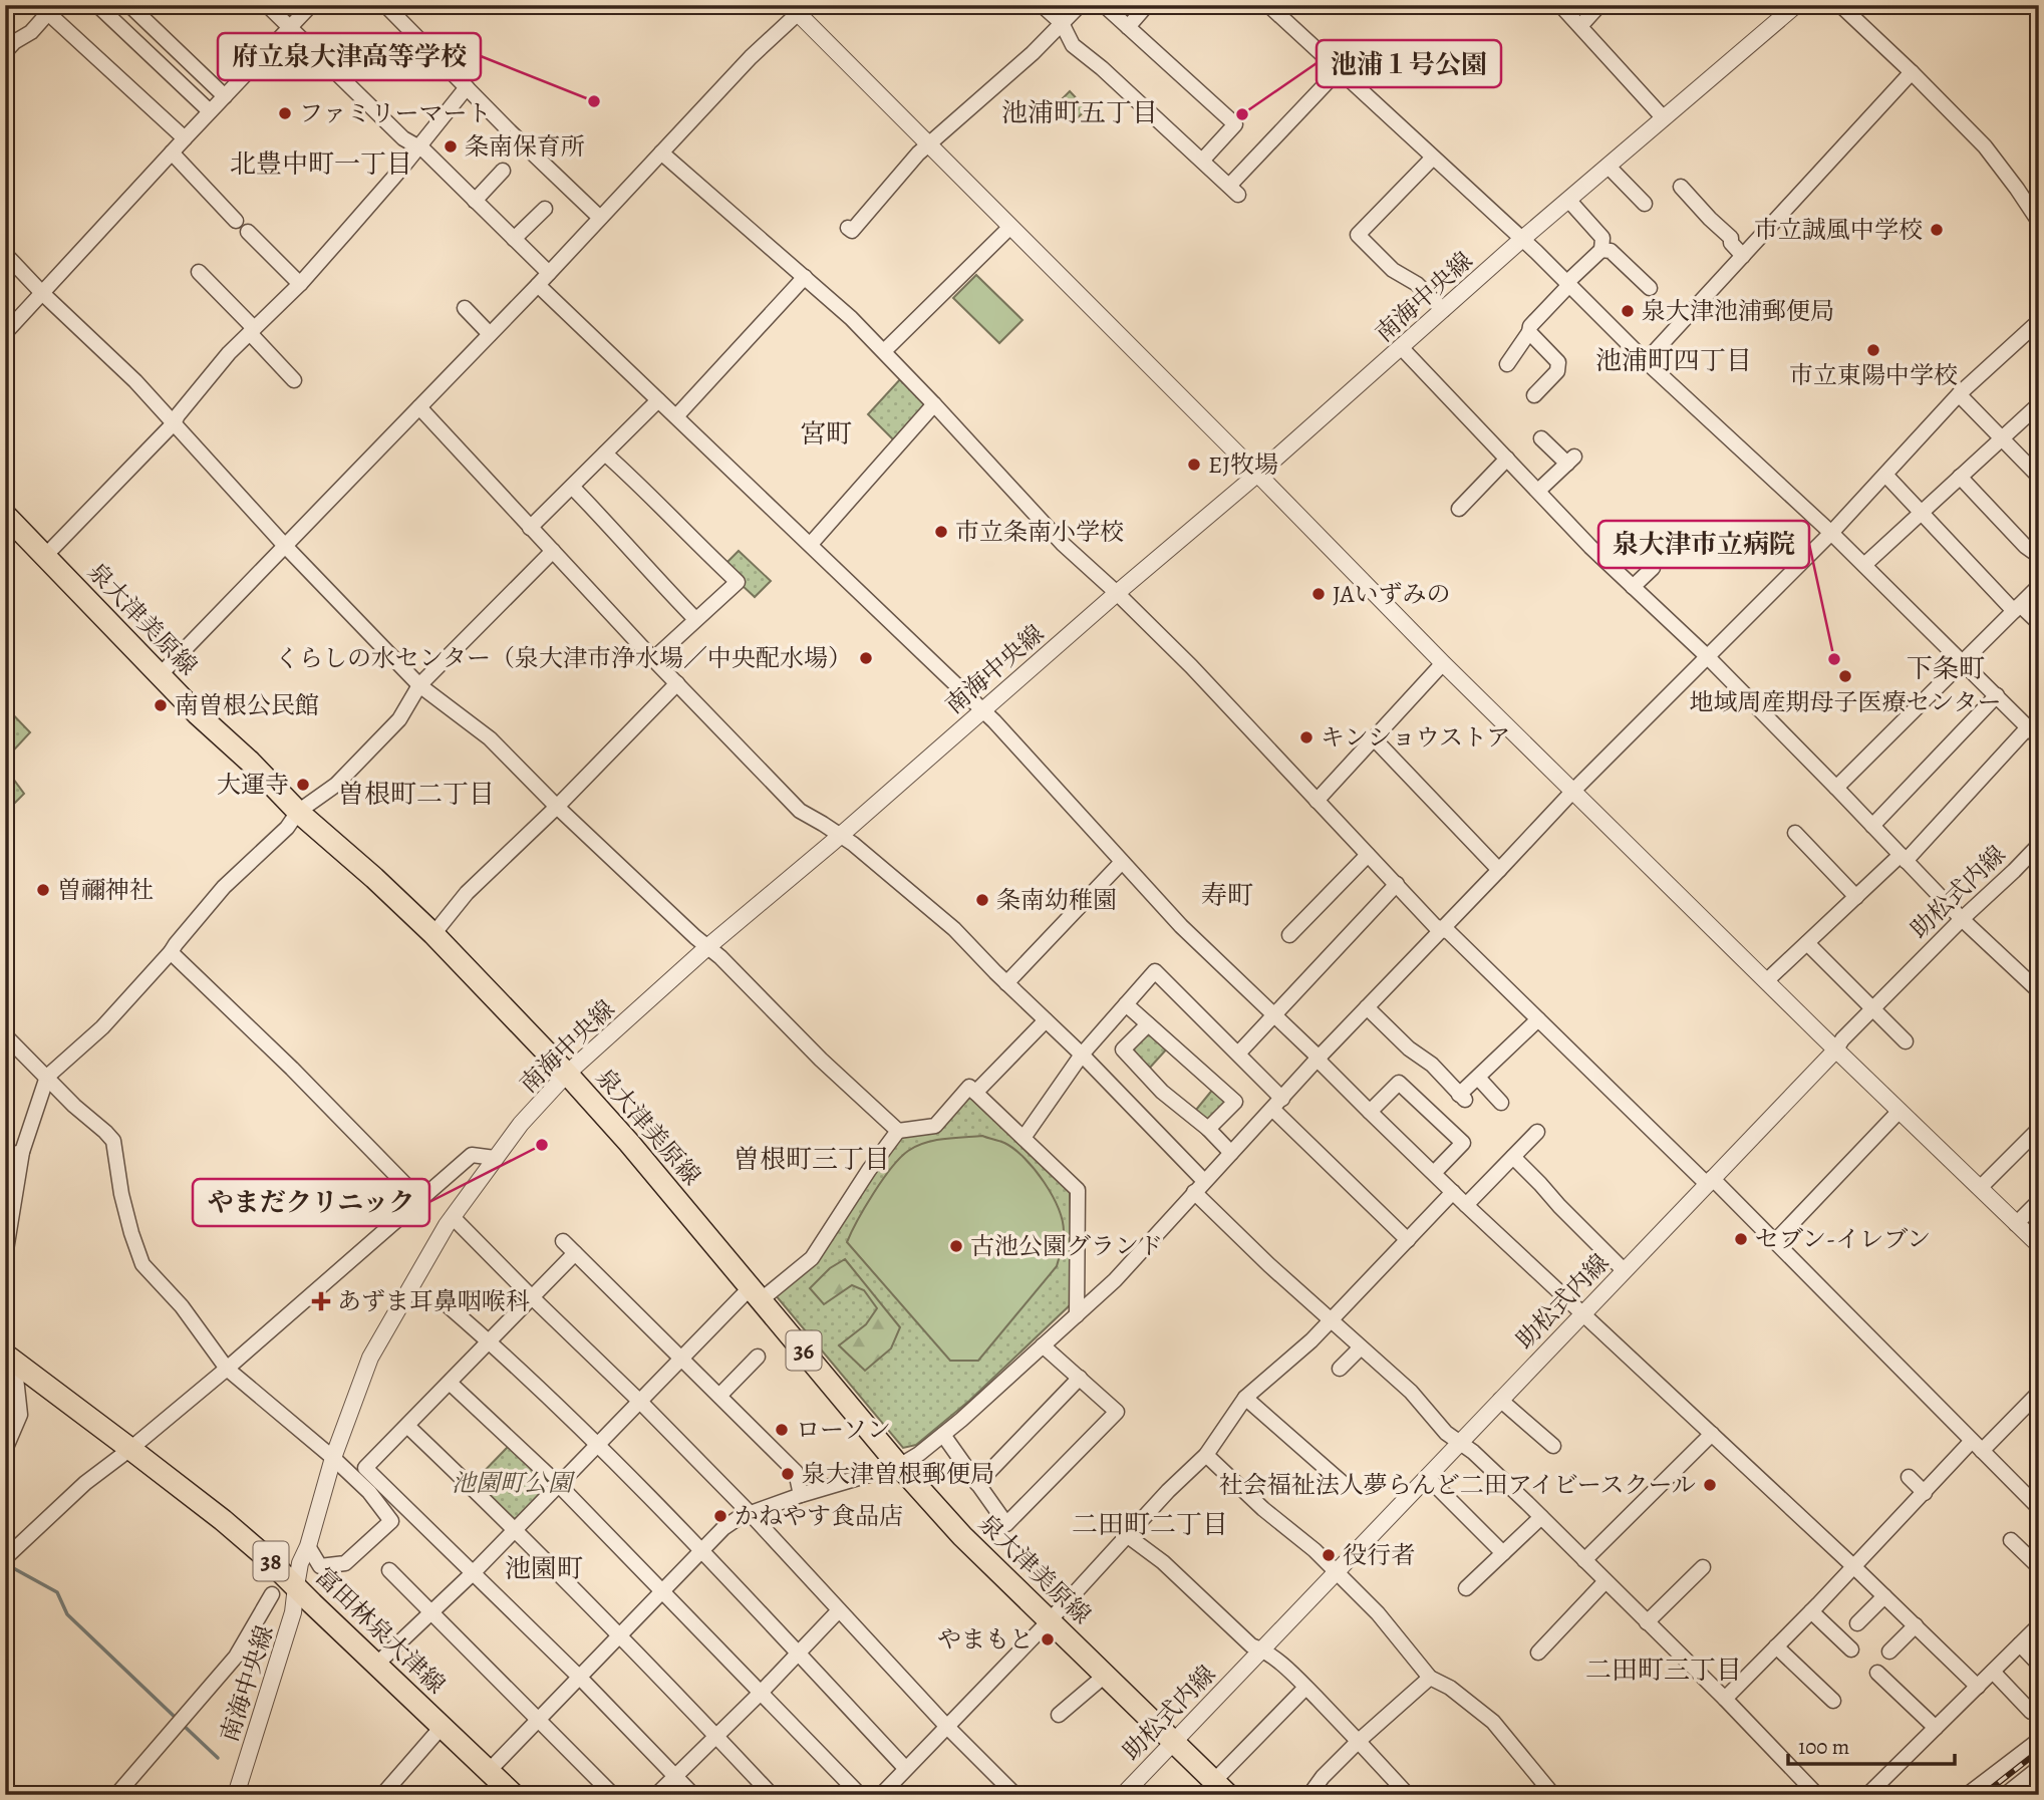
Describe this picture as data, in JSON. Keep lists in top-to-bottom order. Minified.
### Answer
{"streets":{"main road":["泉大津美原線","36","38","富田林泉大津線"],"street":["南海中央線","助松式内線"]},"crossings":[["南海中央線","泉大津美原線"],["南海中央線","富田林泉大津線"],["泉大津美原線","助松式内線"]],"districts":["池浦町五丁目","北豊中町一丁目","池浦町四丁目","宮町","下条町","曽根町二丁目","寿町","曽根町三丁目","二田町二丁目","池園町","二田町三丁目"],"parks":["池園町公園"],"places":{"other":["府立泉大津高等学校","ファミリーマート","池浦１号公園","条南保育所","市立誠風中学校","泉大津池浦郵便局","市立東陽中学校","EJ牧場","市立条南小学校","JAいずみの","くらしの水センター（泉大津市浄水場／中央配水場）","泉大津市立病院","地域周産期母子医療センター","南曽根公民館","キンショウストア","大運寺","曽禰神社","条南幼稚園","やまだクリニック","セブン-イレブン","古池公園グランド","ローソン","泉大津曽根郵便局","社会福祉法人夢らんど二田アイビースクール","かねやす食品店","役行者","やまもと"],"health":["あずま耳鼻咽喉科"]},"scale_bar":"100 m"}
